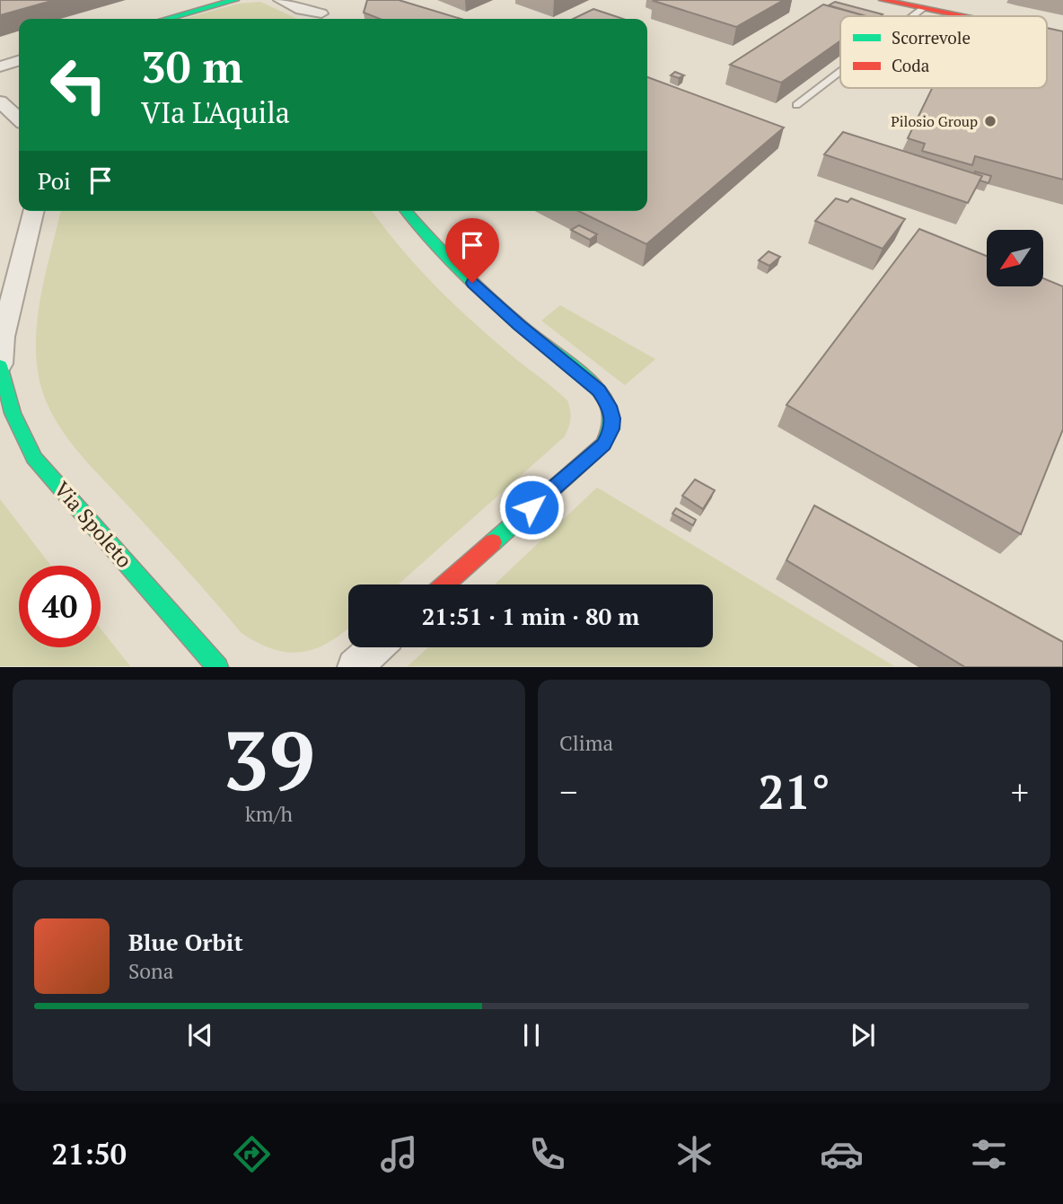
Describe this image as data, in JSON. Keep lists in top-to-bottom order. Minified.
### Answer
{"streets":{"street":["Via Spoleto"]},"places":["Pilosio Group"],"legend":["Scorrevole","Coda"],"north":"bottom left","page":{"turn":["30 m","VIa L'Aquila"],"then":"Poi","limit":"40","trip":"21:51 · 1 min · 80 m","tile":[["39","km/h"],"Clima"],"heat":["−","21°","+"],"song":["Blue Orbit","Sona"],"tabs":"21:50"}}
